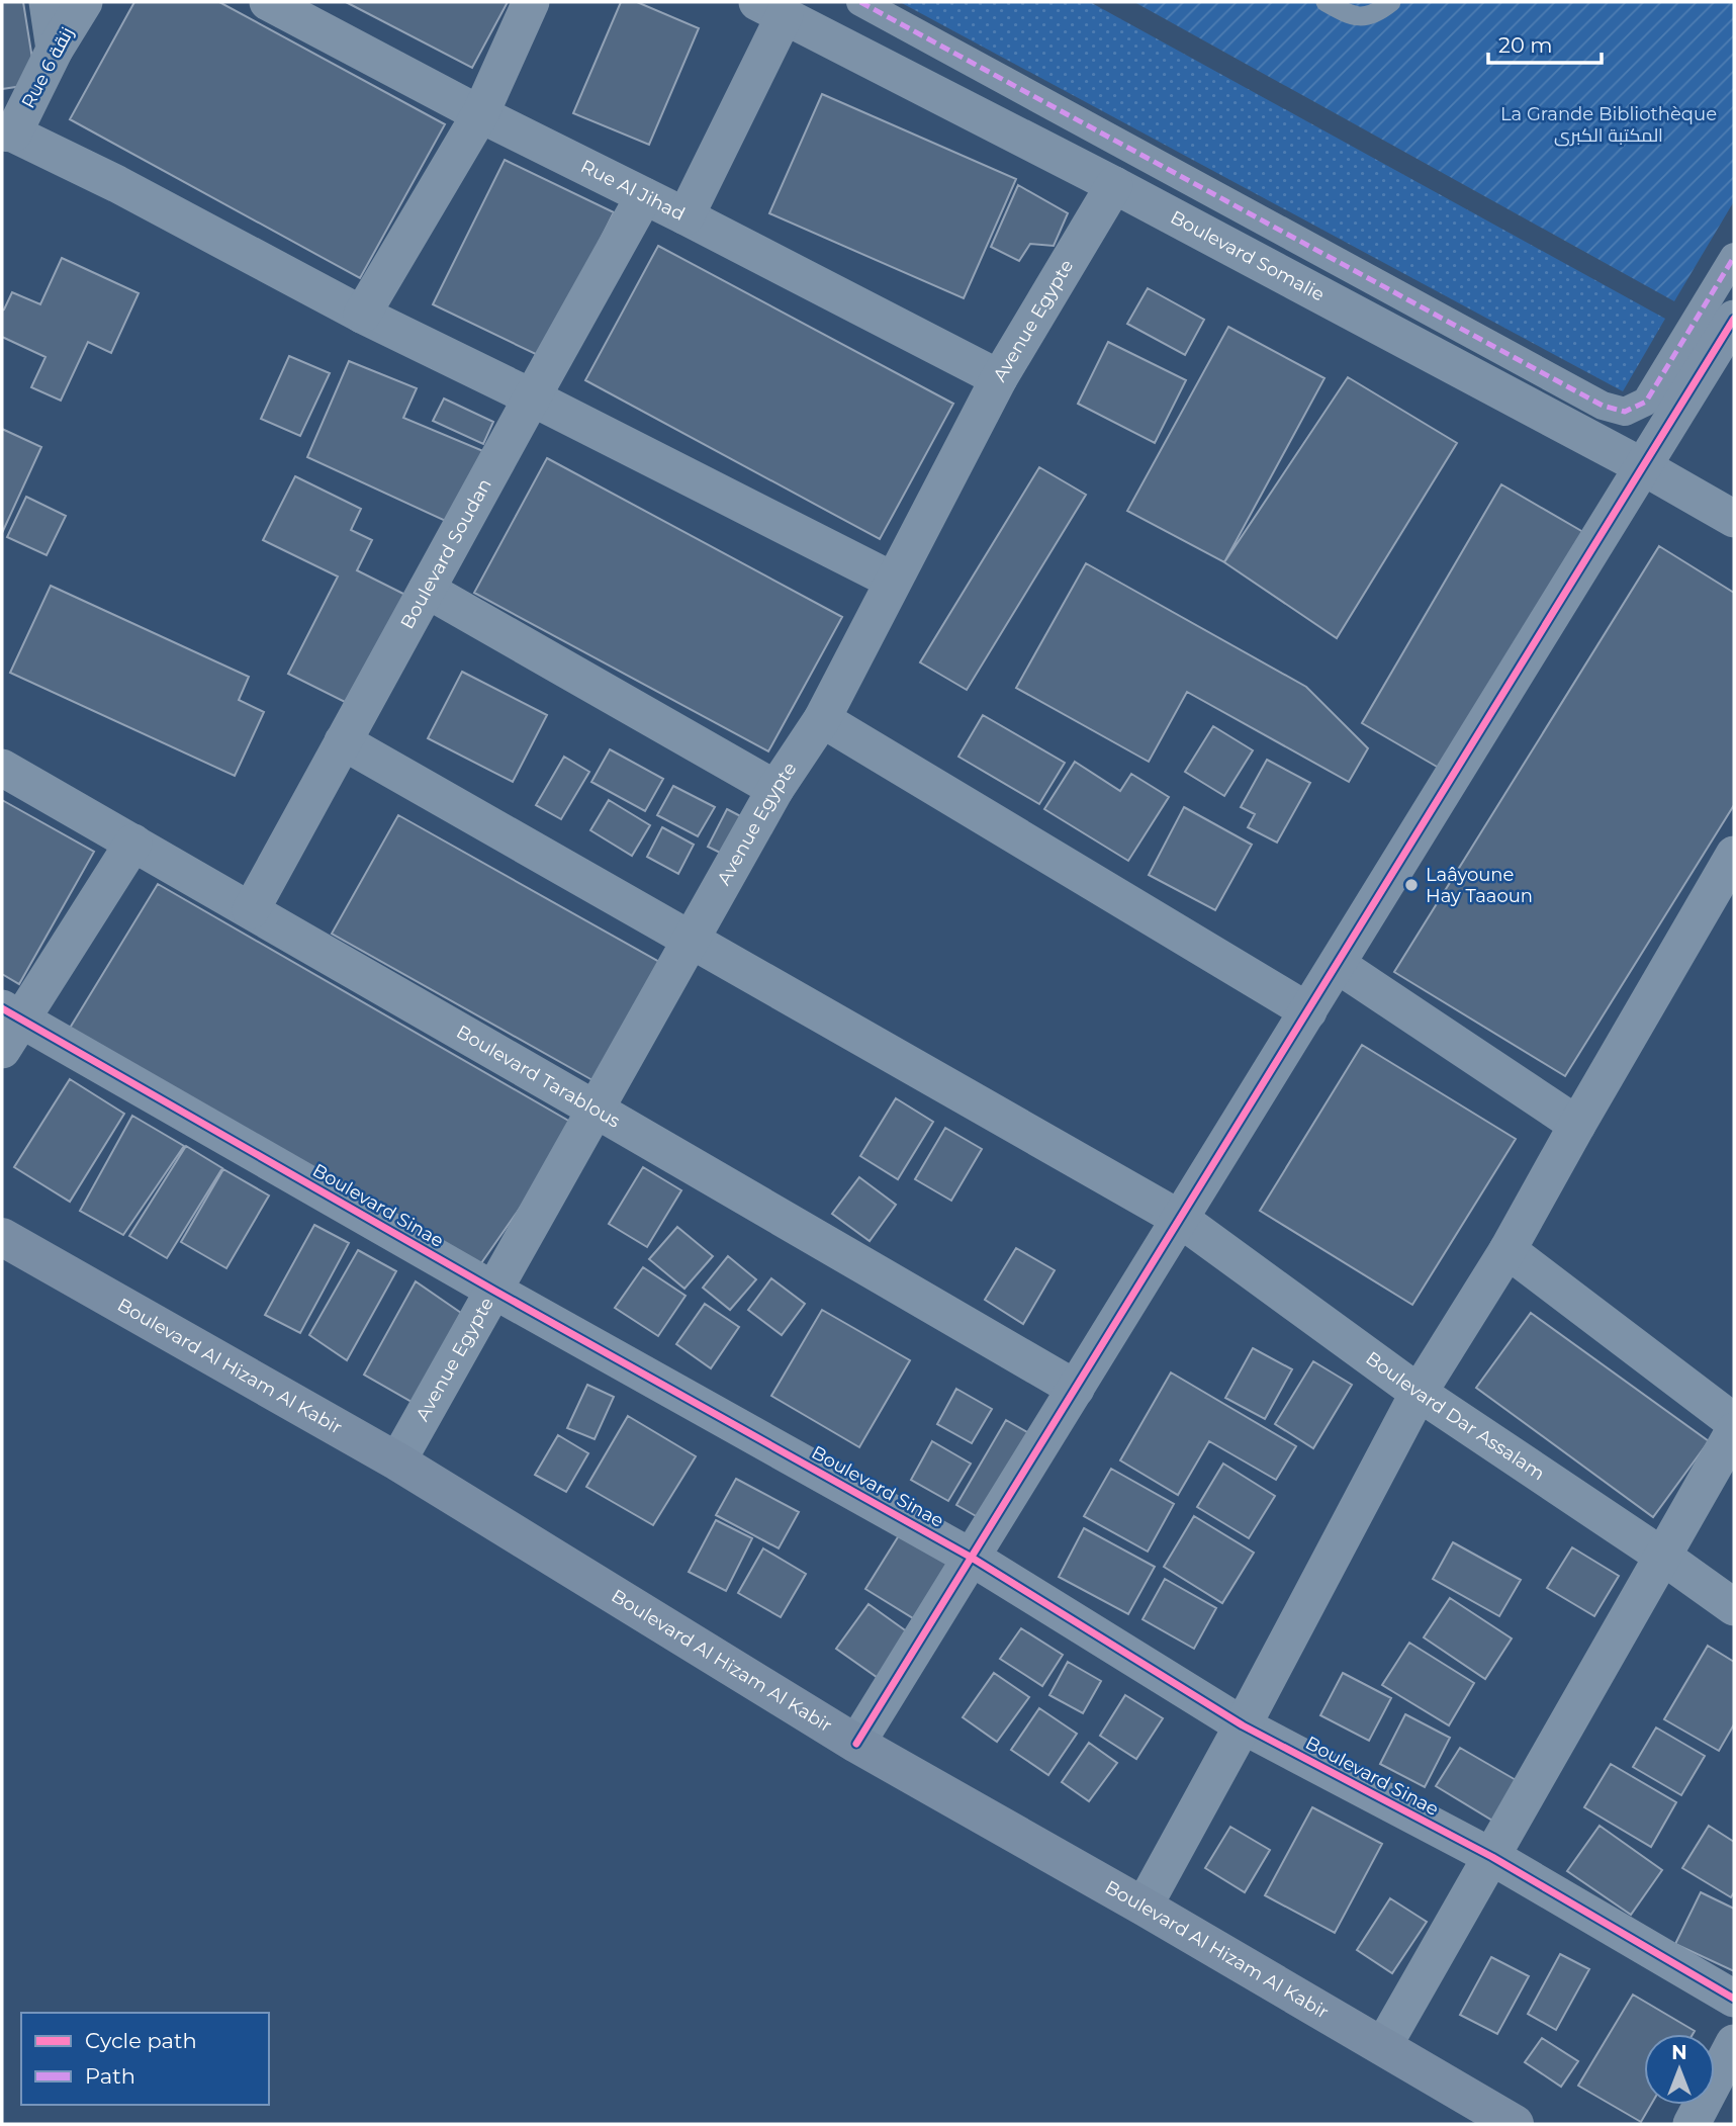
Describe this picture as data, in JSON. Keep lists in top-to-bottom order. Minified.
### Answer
{"streets":{"main road":["Boulevard Al Hizam Al Kabir"],"street":["Rue 6 زنقة","Rue Al Jihad","Boulevard Somalie","Avenue Egypte","Boulevard Soudan","Boulevard Tarablous","Boulevard Sinae","Boulevard Dar Assalam"]},"crossings":[["Rue Al Jihad","Avenue Egypte"],["Rue Al Jihad","Boulevard Soudan"],["Boulevard Somalie","Avenue Egypte"],["Avenue Egypte","Boulevard Tarablous"],["Avenue Egypte","Boulevard Sinae"],["Avenue Egypte","Boulevard Al Hizam Al Kabir"],["Avenue Egypte","Boulevard Dar Assalam"],["Boulevard Soudan","Boulevard Tarablous"],["Boulevard Soudan","Boulevard Dar Assalam"]],"parks":["La Grande Bibliothèque المكتبة الكبرى"],"places":["Laâyoune Hay Taaoun"],"legend":["Cycle path","Path"],"scale_bar":"20 m","north":"top"}
